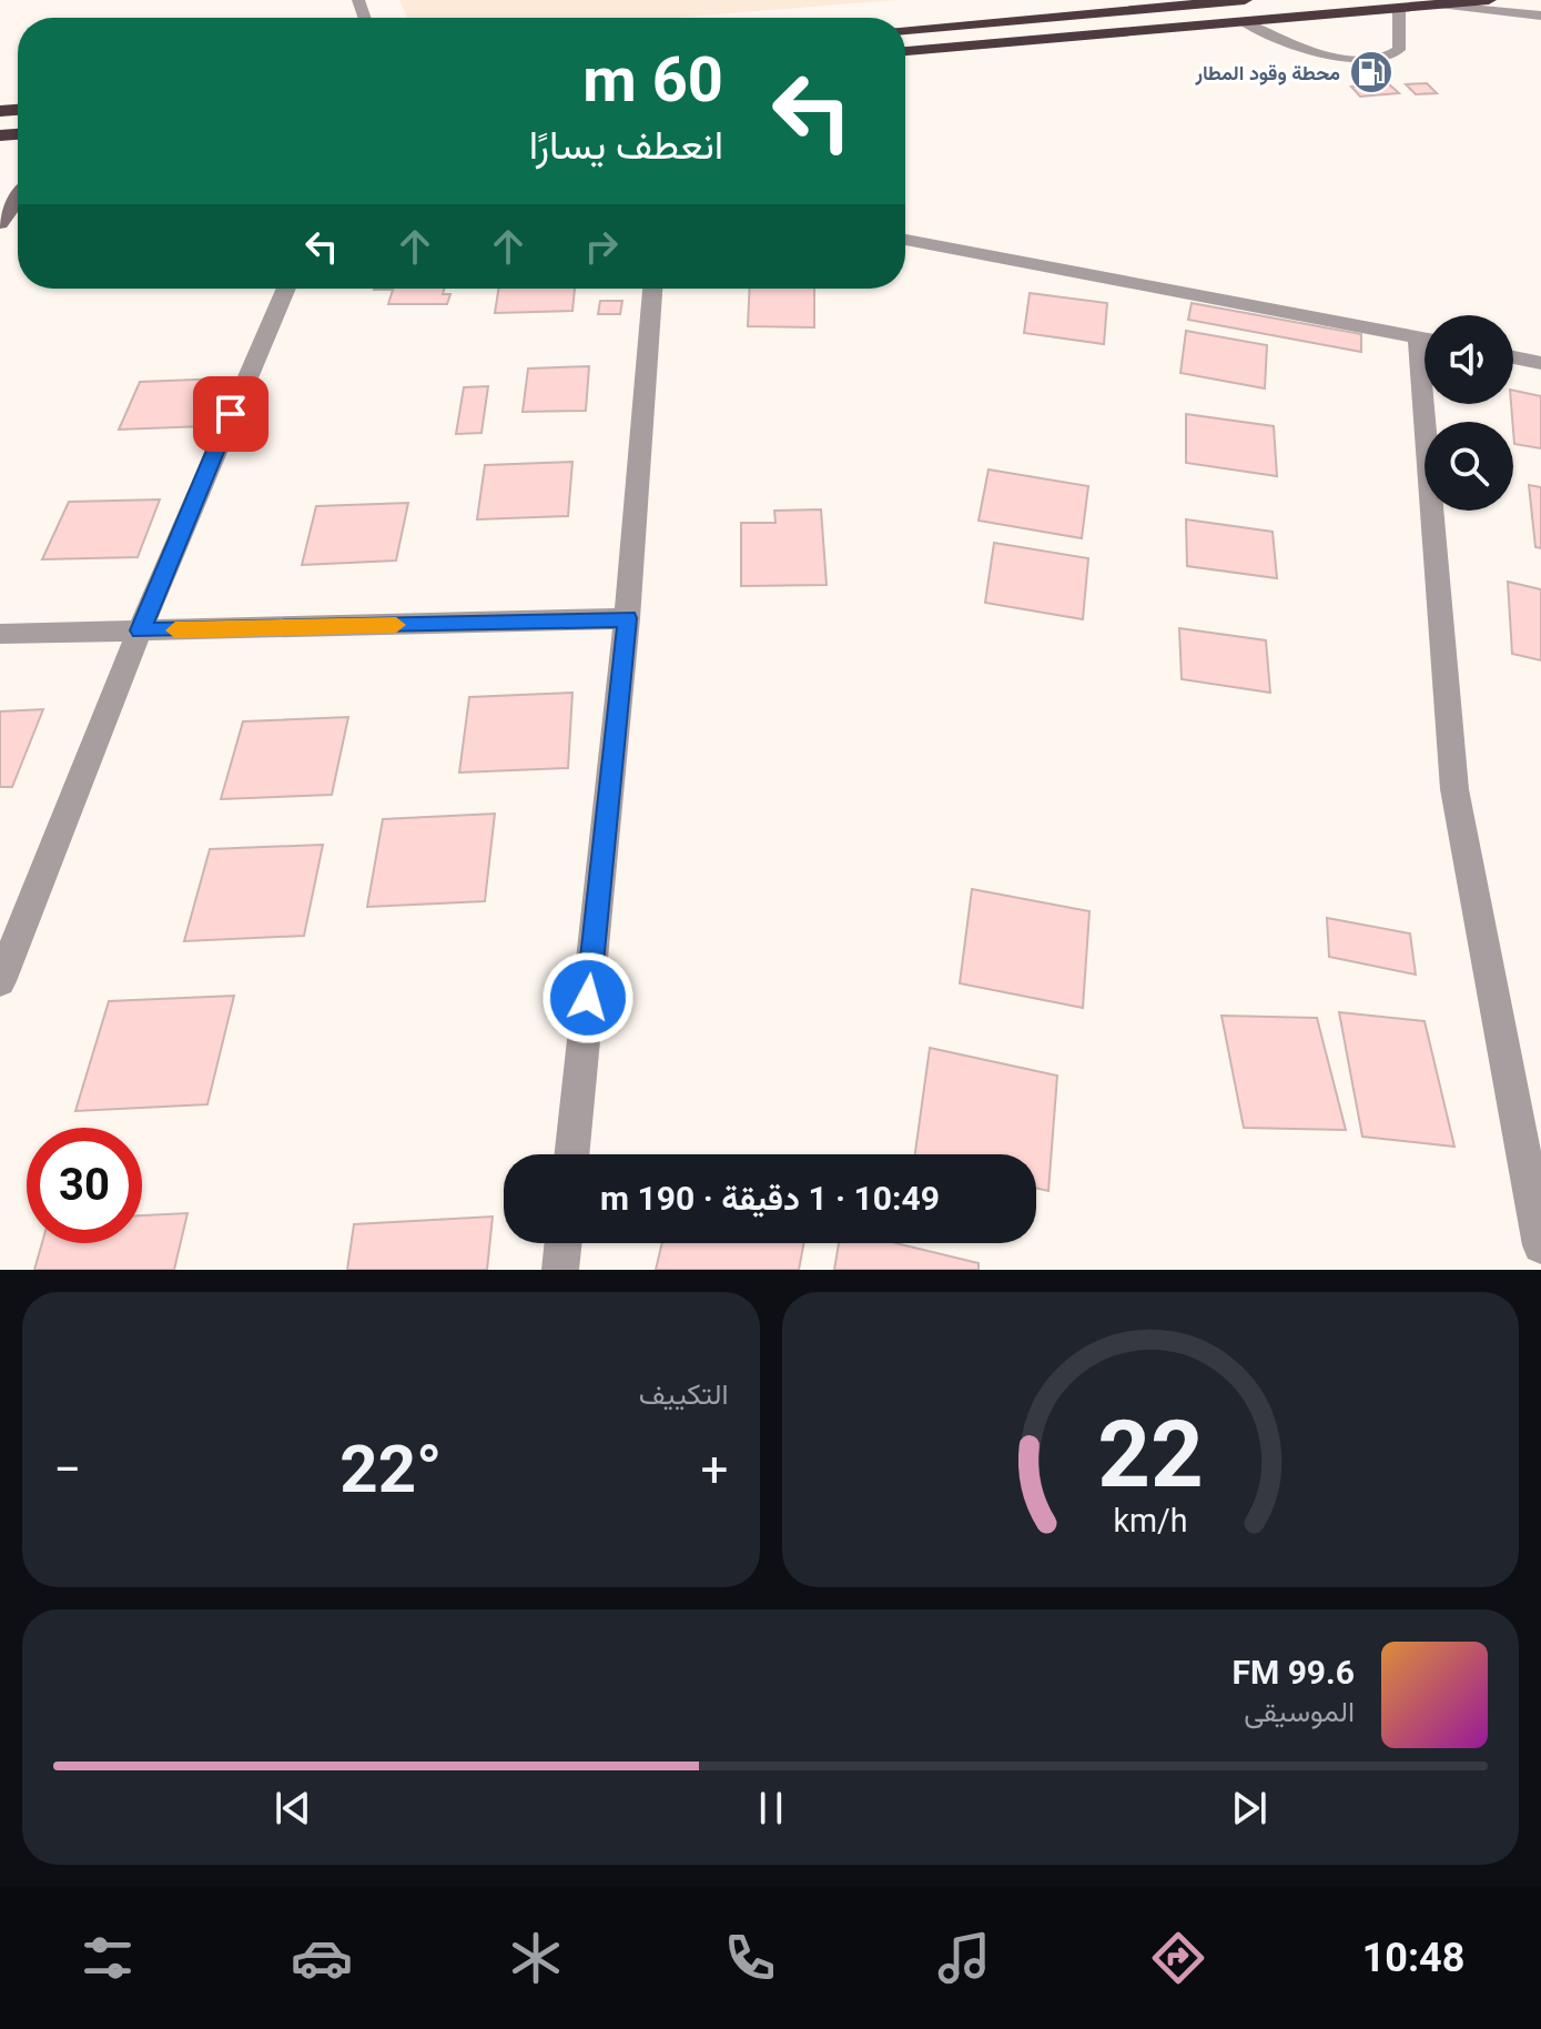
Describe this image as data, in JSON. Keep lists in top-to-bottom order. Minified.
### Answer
{"places":{"fuel station":["محطة وقود المطار"]},"page":{"turn":["60 m","انعطف يسارًا"],"limit":"30","trip":"10:49 · 1 دقيقة · 190 m","tile":"التكييف","heat":["−","22°","+"],"song":["99.6 FM","الموسيقى"],"tabs":"10:48","gauge":["22","km/h"]}}
